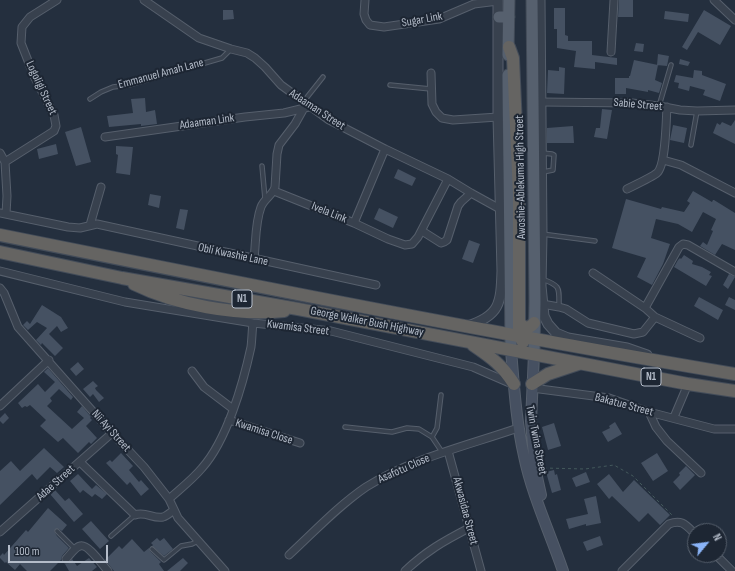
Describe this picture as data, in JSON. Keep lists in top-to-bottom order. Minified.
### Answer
{"streets":{"highway":["N1","George Walker Bush Highway"],"main road":["Awoshie-Ablekuma High Street","Twin Twina Street"],"street":["Sugar Link","Logoligi Street","Sabie Street","Adaaman Street","Adaaman Link","Ivela Link","Obli Kwashie Lane","Kwamisa Street","Bakatue Street","Nii Ayi Street","Kwamisa Close","Asafotu Close","Adae Street","Akwasidae Street"],"lane":["Emmanuel Amah Lane"]},"crossings":[["Sugar Link","Awoshie-Ablekuma High Street"],["Emmanuel Amah Lane","Adaaman Street"],["Sabie Street","Awoshie-Ablekuma High Street"],["Adaaman Street","Adaaman Link"],["Adaaman Street","Awoshie-Ablekuma High Street"],["Adaaman Street","Ivela Link"],["Awoshie-Ablekuma High Street","George Walker Bush Highway"],["Awoshie-Ablekuma High Street","Twin Twina Street"],["George Walker Bush Highway","Twin Twina Street"],["Kwamisa Street","Nii Ayi Street"],["Kwamisa Street","Kwamisa Close"],["Kwamisa Street","Twin Twina Street"],["Bakatue Street","Twin Twina Street"],["Nii Ayi Street","Adae Street"],["Twin Twina Street","Asafotu Close"],["Asafotu Close","Akwasidae Street"]],"scale_bar":"100 m","north":"top right"}
